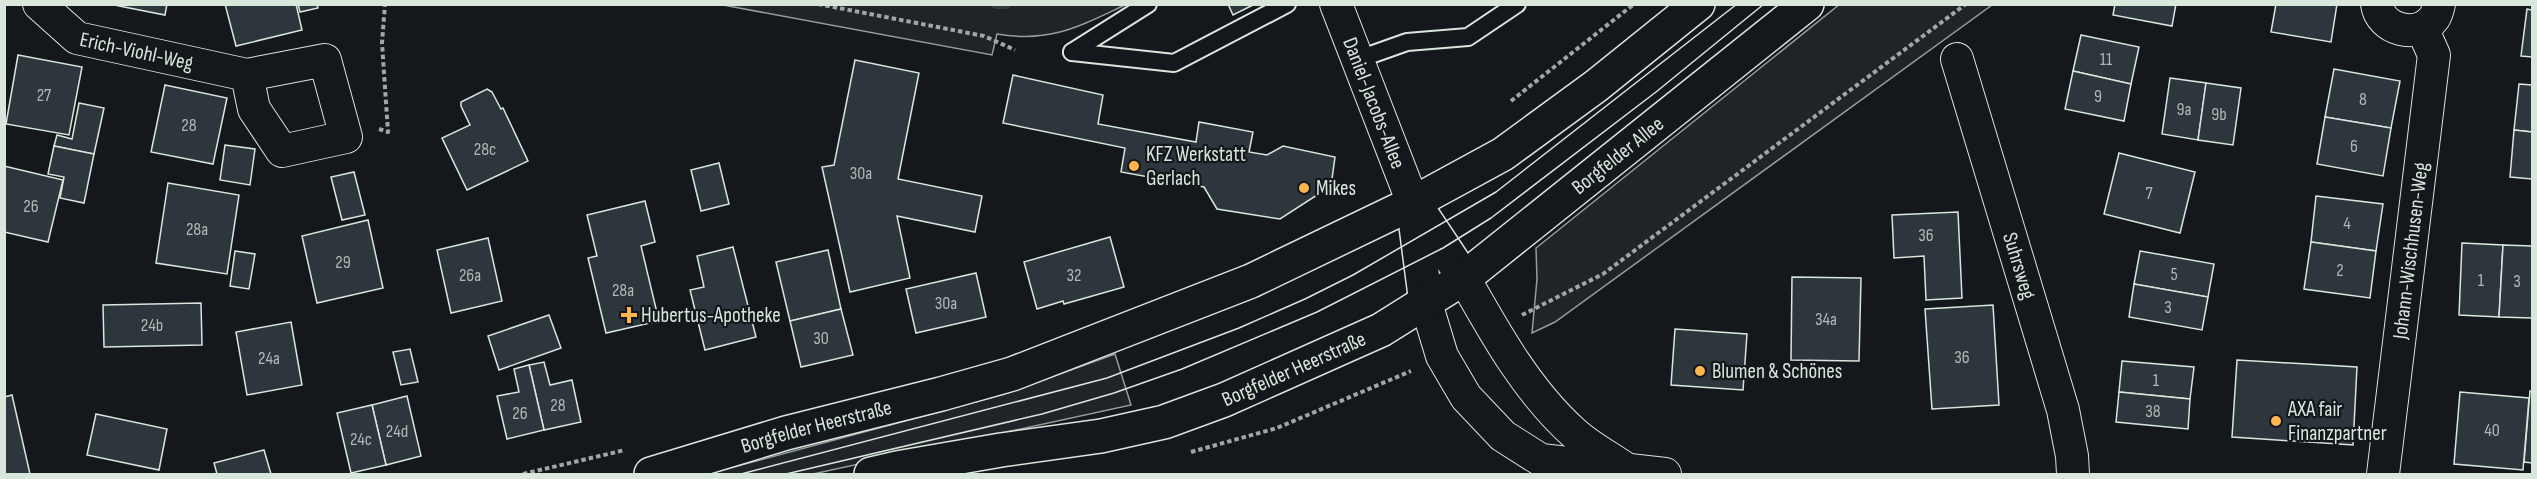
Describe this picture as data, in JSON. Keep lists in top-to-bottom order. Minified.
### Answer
{"streets":{"main road":["Borgfelder Allee","Borgfelder Heerstraße"],"street":["Erich-Viohl-Weg","Daniel-Jacobs-Allee","Johann-Wischhusen-Weg","Suhrsweg"]},"crossings":[["Daniel-Jacobs-Allee","Borgfelder Heerstraße"],["Borgfelder Allee","Borgfelder Heerstraße"]],"places":{"other":["KFZ Werkstatt Gerlach","Mikes","Blumen & Schönes","AXA fair Finanzpartner"],"health":["Hubertus-Apotheke"]},"house_numbers":["11","27","9","8","9a","9b","28","6","28c","30a","7","26","4","28a","36","29","2","5","26a","32","1","3","28a","30a","3","34a","24b","30","36","24a","1","28","38","26","40","24d","24c"]}
